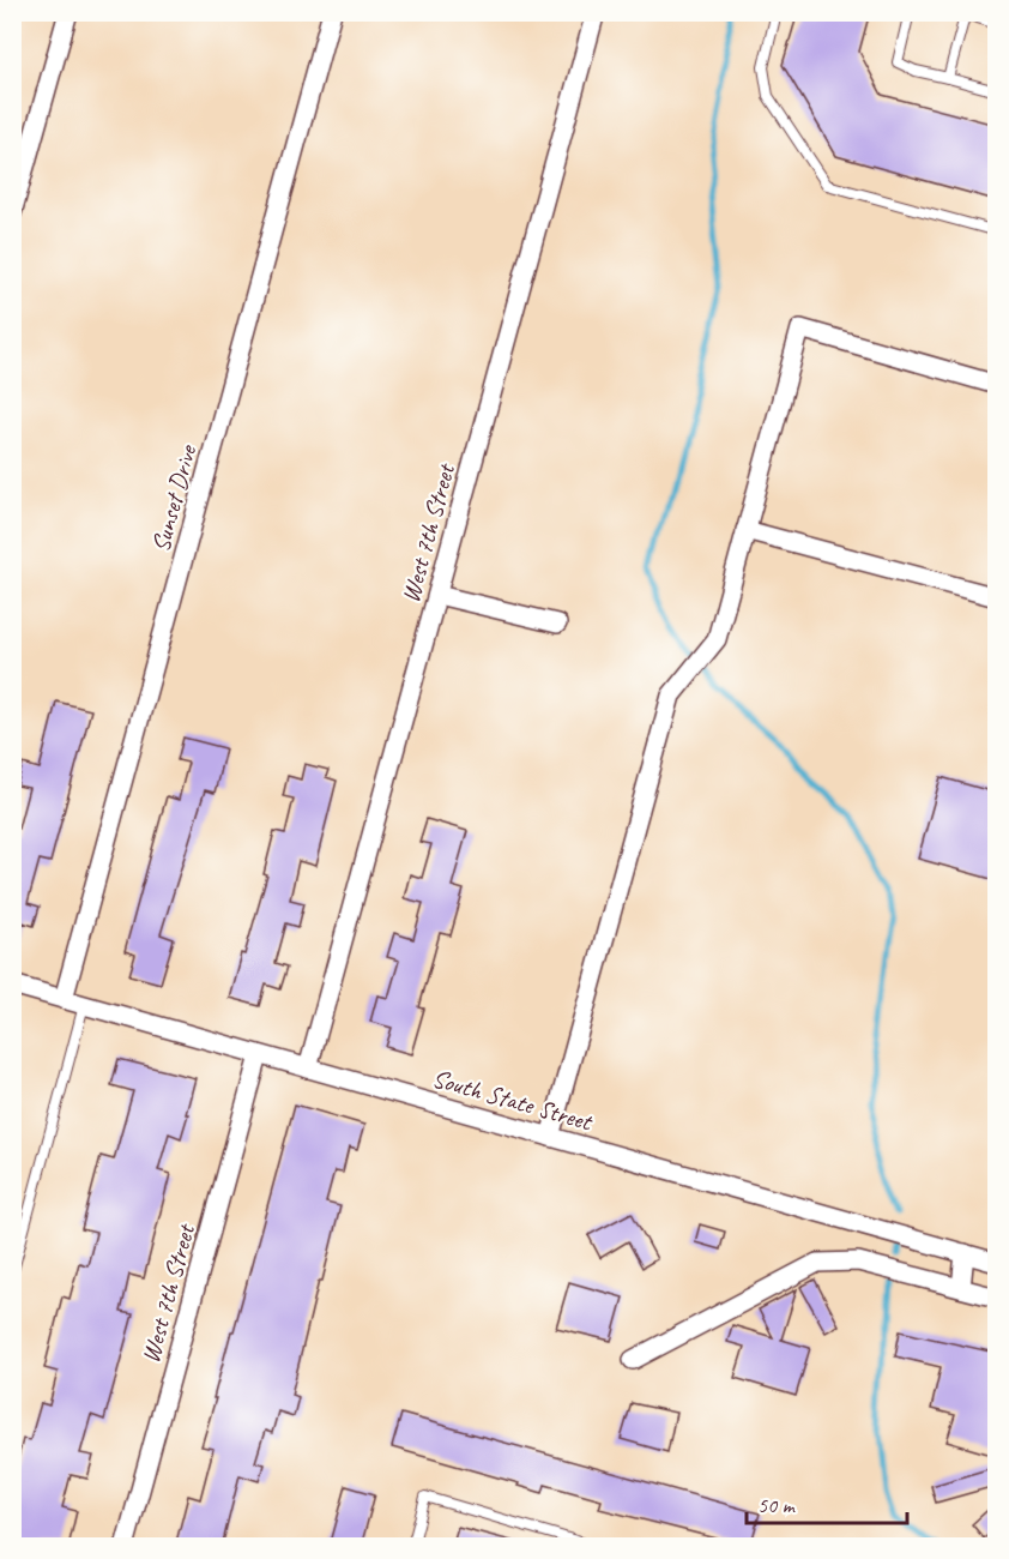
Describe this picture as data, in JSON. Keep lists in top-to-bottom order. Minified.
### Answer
{"streets":{"street":["Sunset Drive","West 7th Street","South State Street"]},"crossings":[["Sunset Drive","South State Street"],["West 7th Street","South State Street"]],"scale_bar":"50 m"}
